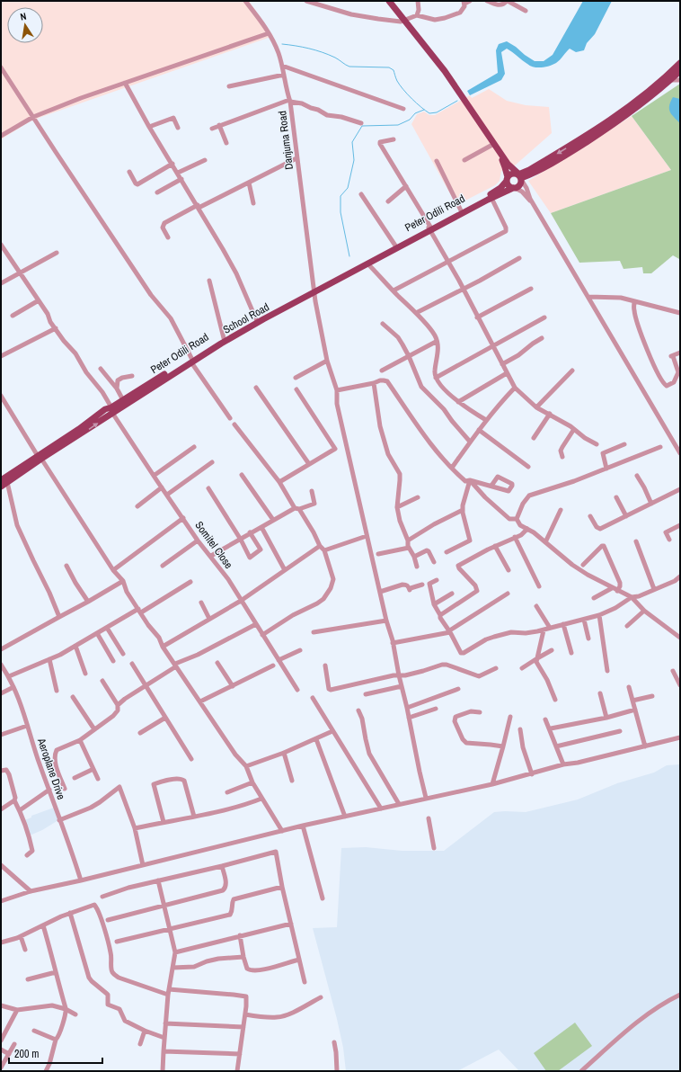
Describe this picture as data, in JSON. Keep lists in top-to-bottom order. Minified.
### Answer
{"streets":{"main road":["Peter Odili Road","School Road"],"street":["Danjuma Road","Somitel Close","Aeroplane Drive"]},"crossings":[["Danjuma Road","Peter Odili Road"],["Danjuma Road","School Road"],["Peter Odili Road","School Road"],["Peter Odili Road","Somitel Close"],["School Road","Somitel Close"]],"scale_bar":"200 m","north":"top"}
